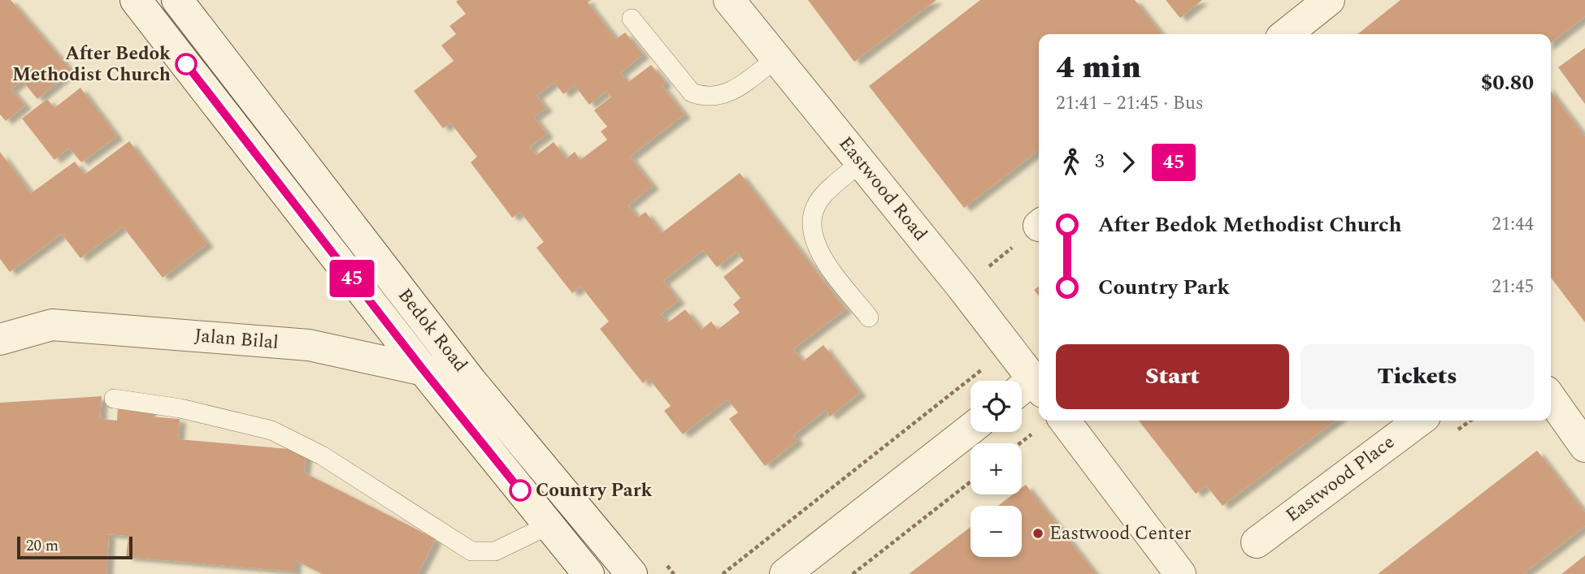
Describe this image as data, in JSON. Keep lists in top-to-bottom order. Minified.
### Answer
{"streets":{"street":["Eastwood Road","Bedok Road","Jalan Bilal","Eastwood Place"]},"crossings":[["Bedok Road","Jalan Bilal"]],"places":["After Bedok Methodist Church","Country Park","Eastwood Center"],"lines":["bus line 45"],"scale_bar":"20 m","page":{"on_map":"45","heading":["4 min","21:41 – 21:45 · Bus","$0.80"],"legs":["3","45"],"list":[{"name":"After Bedok Methodist Church","value":"21:44"},{"name":"Country Park","value":"21:45"}],"buttons":["Start","Tickets"],"map_buttons":["+","−"],"scale":"20 m"}}
